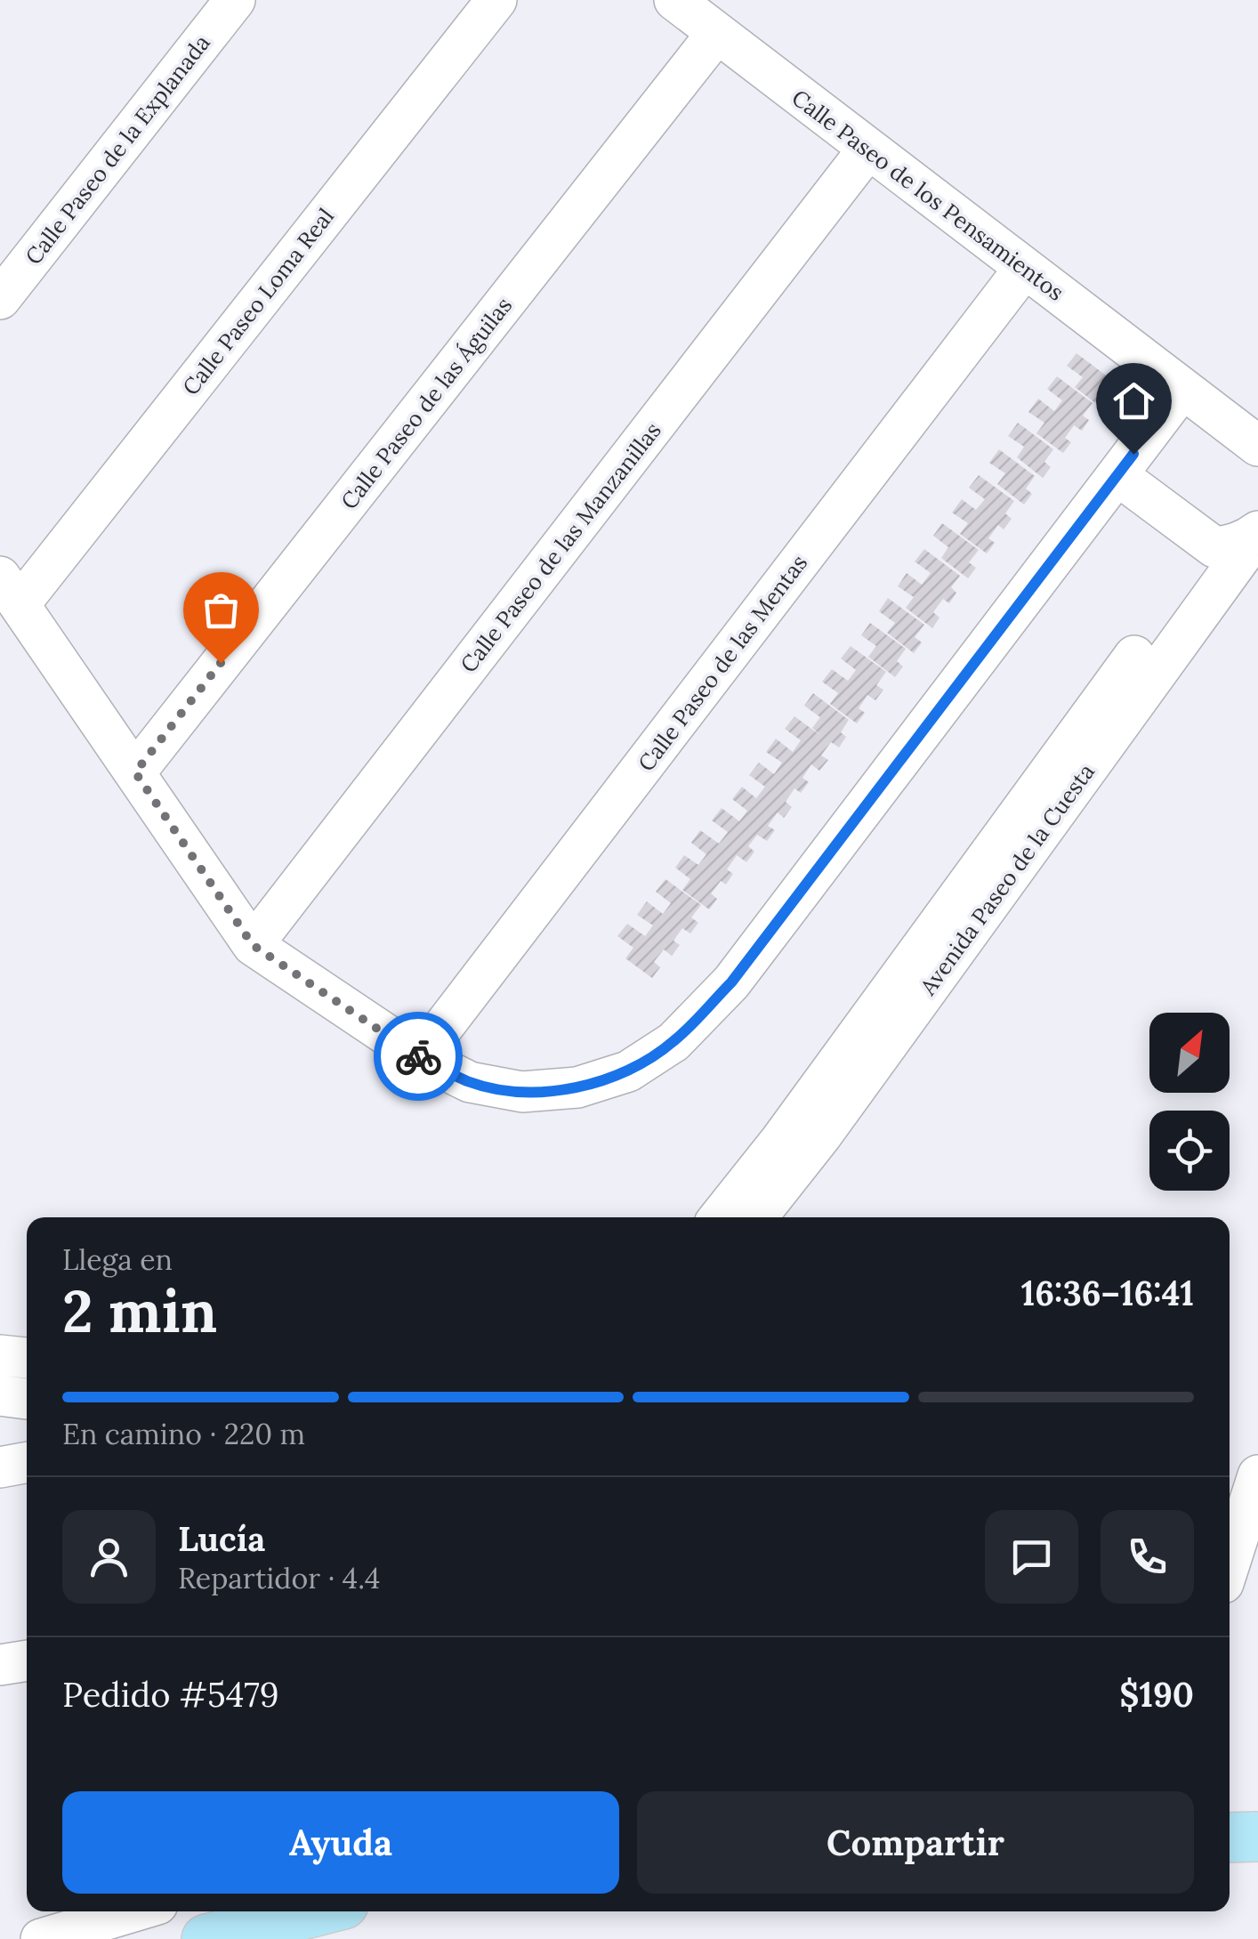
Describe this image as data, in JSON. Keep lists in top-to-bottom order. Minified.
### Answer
{"streets":{"street":["Calle Paseo de la Explanada","Calle Paseo de los Pensamientos","Calle Paseo Loma Real","Calle Paseo de las Águilas","Calle Paseo de las Manzanillas","Calle Paseo de las Mentas","Avenida Paseo de la Cuesta"]},"crossings":[["Calle Paseo de los Pensamientos","Calle Paseo de las Águilas"],["Calle Paseo de los Pensamientos","Calle Paseo de las Manzanillas"],["Calle Paseo de los Pensamientos","Calle Paseo de las Mentas"]],"north":"top right","page":{"heading":["2 min","Llega en","16:36–16:41"],"panel":["Lucía","Repartidor · 4.4","Pedido #5479","$190"],"bar":"En camino · 220 m","buttons":["Ayuda","Compartir"]}}
